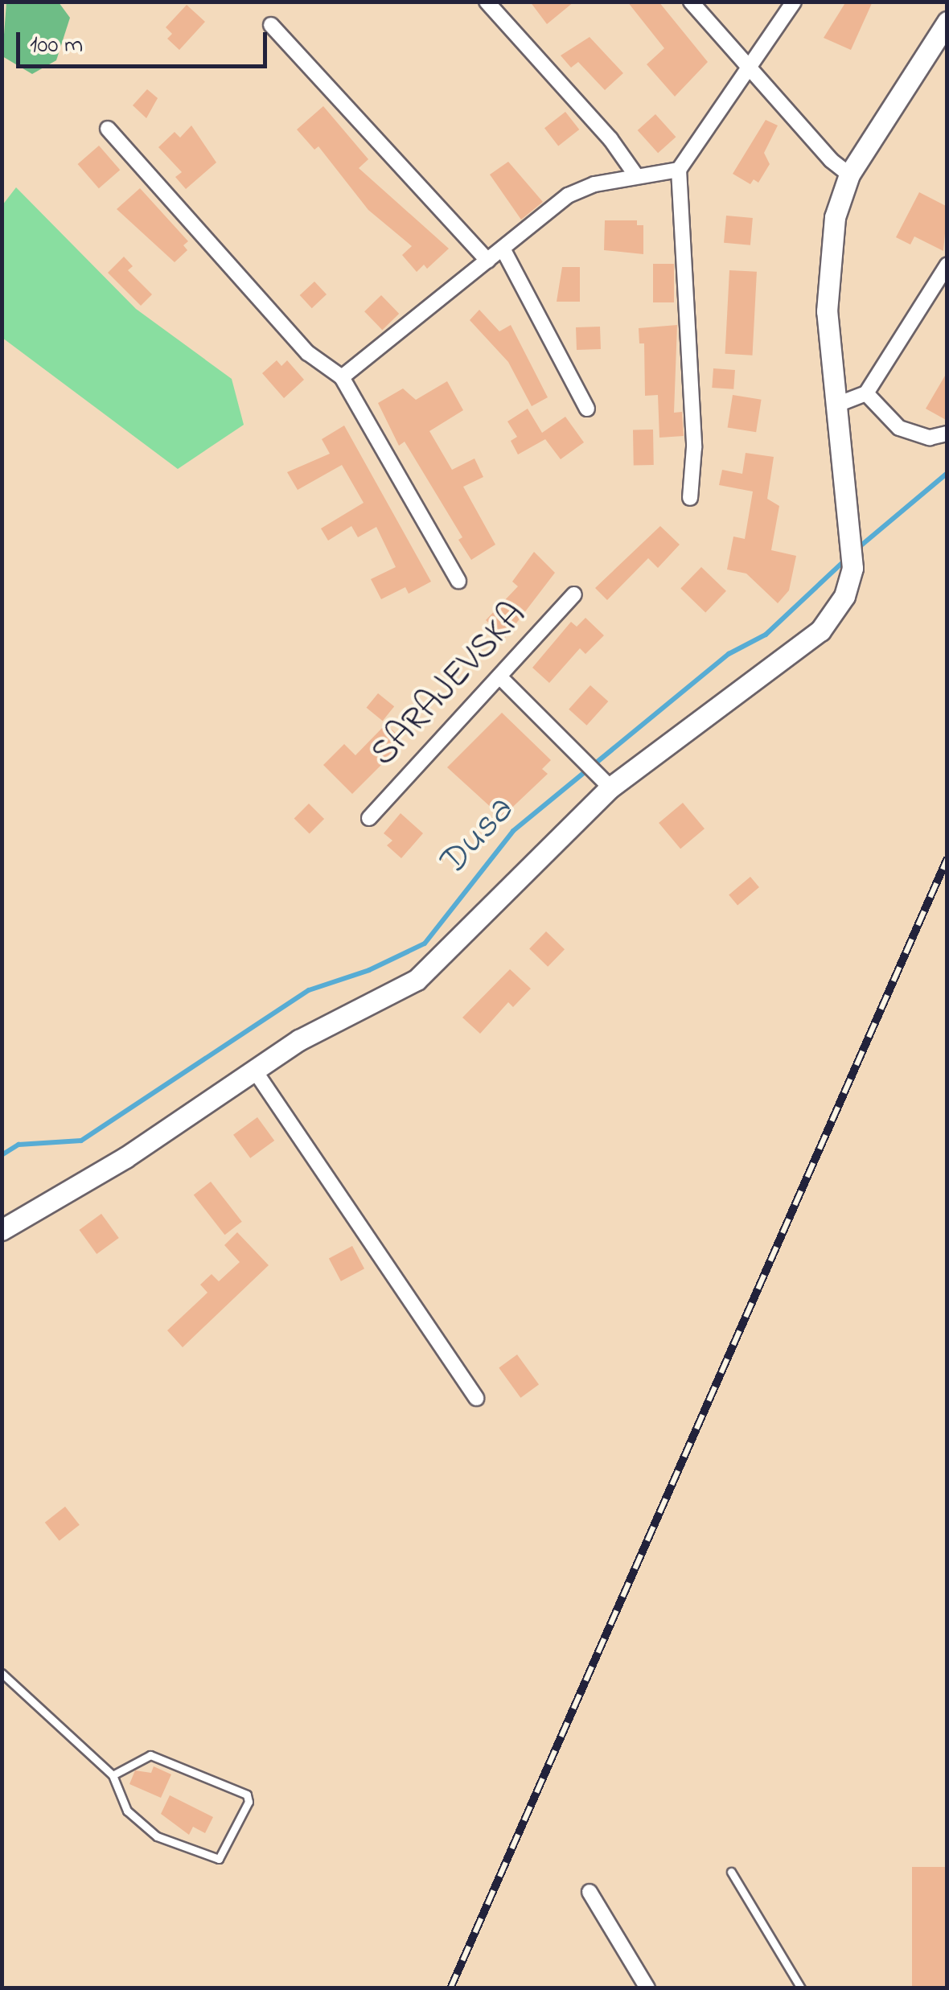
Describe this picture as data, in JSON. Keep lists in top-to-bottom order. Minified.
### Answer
{"streets":{"street":["SARAJEVSKA"]},"water":["Dusa"],"scale_bar":"100 m"}
